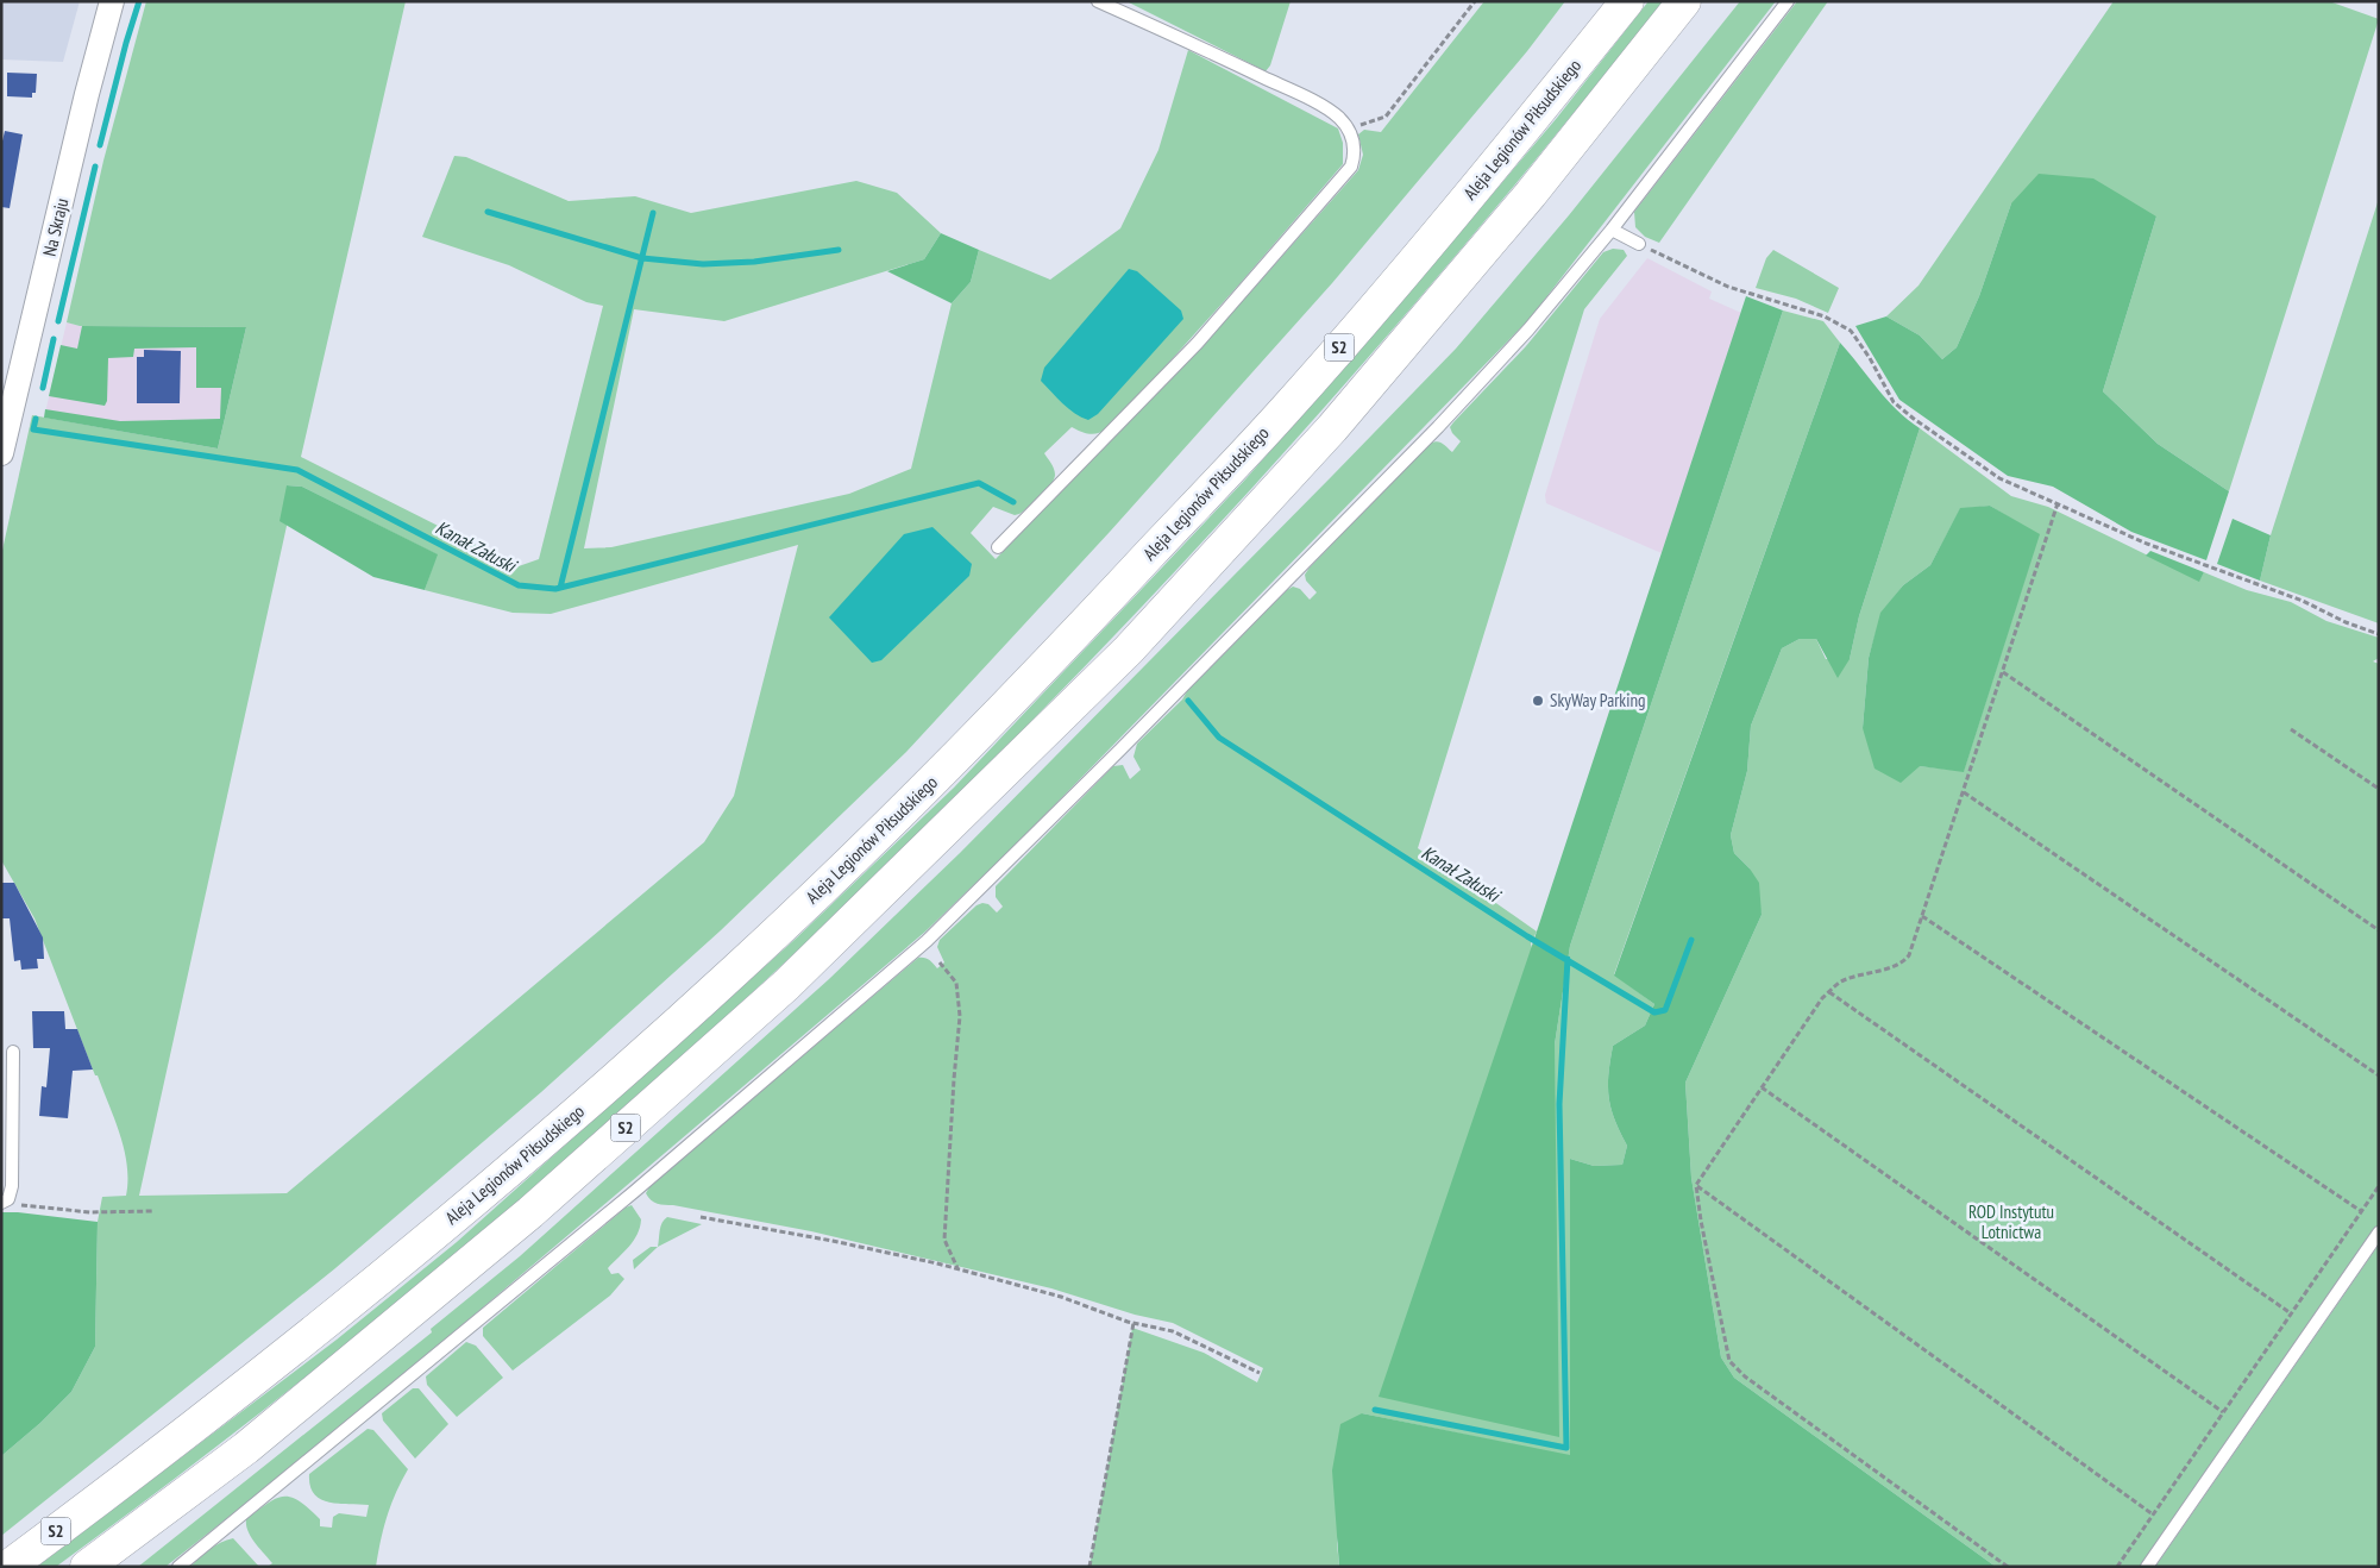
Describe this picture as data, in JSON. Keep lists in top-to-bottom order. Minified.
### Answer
{"streets":{"highway":["Aleja Legionów Piłsudskiego","S2"],"street":["Na Skraju"]},"water":["Kanał Załuski"],"parks":["ROD Instytutu Lotnictwa"],"places":["SkyWay Parking"]}
